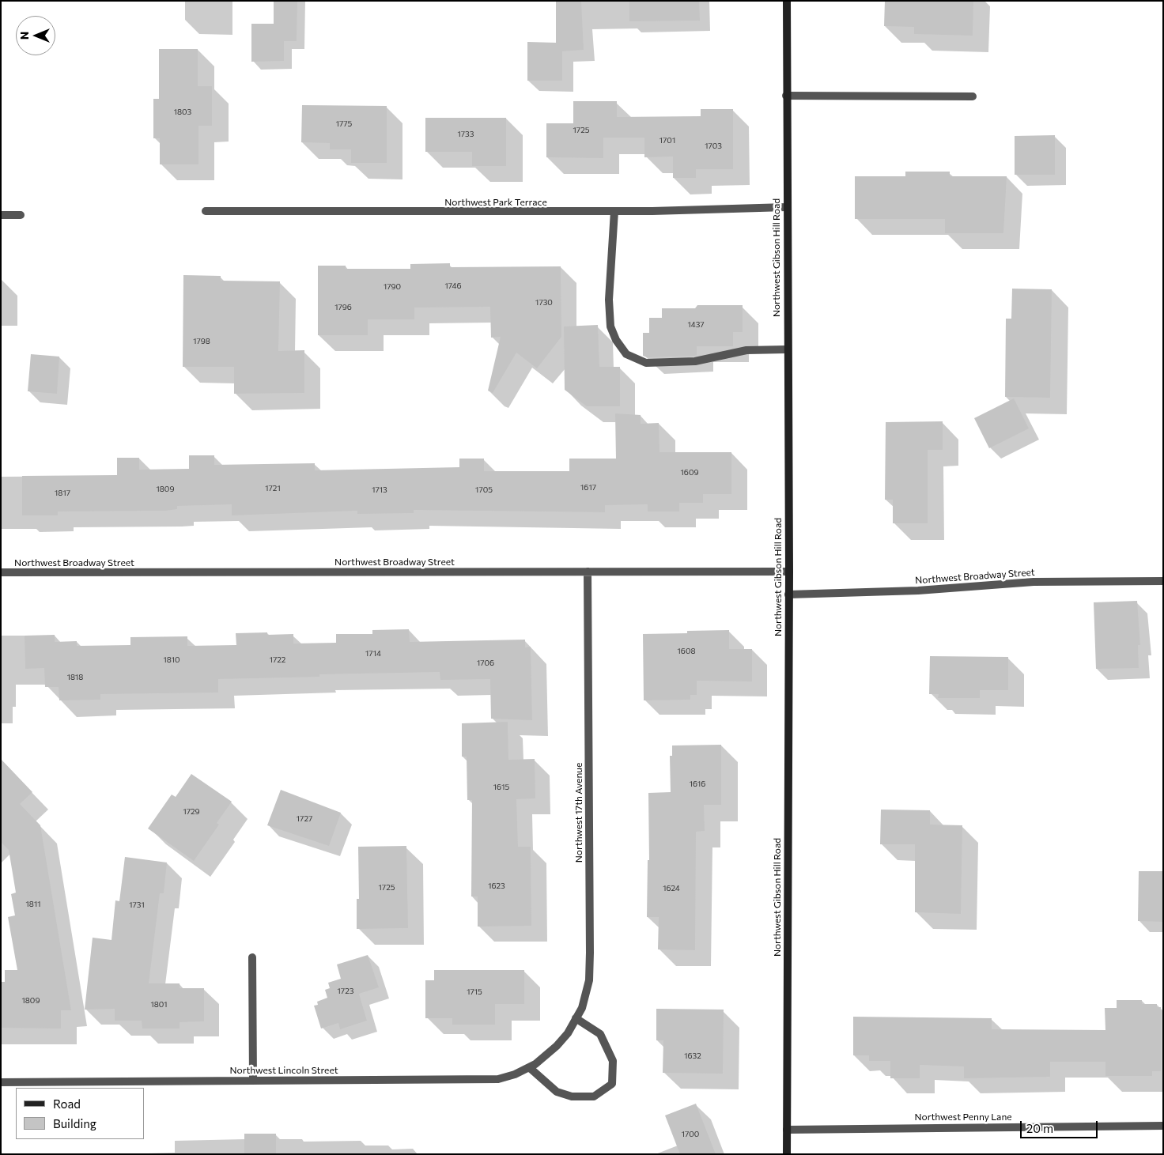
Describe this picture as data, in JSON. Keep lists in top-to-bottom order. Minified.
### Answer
{"streets":{"main road":["Northwest Gibson Hill Road"],"street":["Northwest Park Terrace","Northwest Broadway Street","Northwest 17th Avenue","Northwest Lincoln Street","Northwest Penny Lane"]},"crossings":[["Northwest Park Terrace","Northwest Gibson Hill Road"],["Northwest Gibson Hill Road","Northwest Broadway Street"],["Northwest Gibson Hill Road","Northwest Penny Lane"],["Northwest Broadway Street","Northwest 17th Avenue"],["Northwest 17th Avenue","Northwest Lincoln Street"]],"house_numbers":["1803","1775","1725","1733","1701","1703","1746","1790","1730","1796","1437","1798","1609","1617","1721","1809","1713","1705","1817","1608","1714","1810","1722","1706","1818","1616","1615","1729","1727","1623","1725","1624","1811","1731","1723","1715","1809","1801","1632","1700"],"legend":["Road","Building"],"scale_bar":"20 m","north":"left"}
